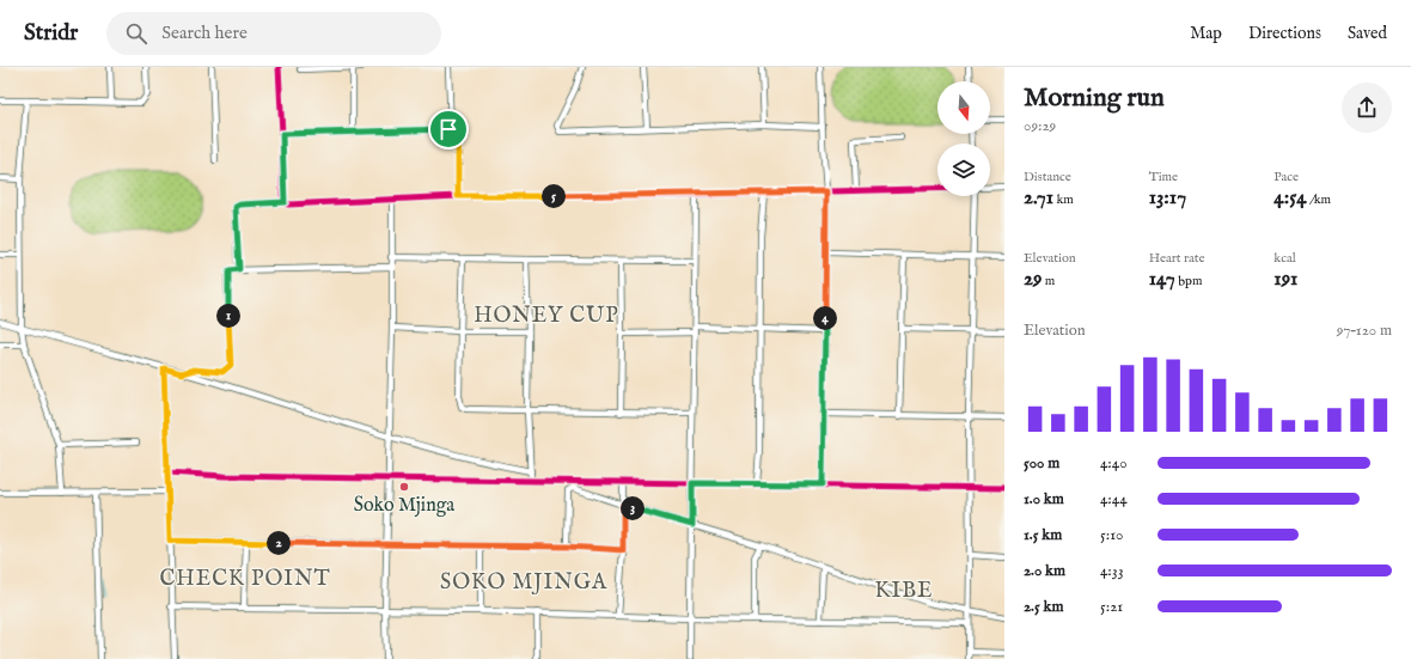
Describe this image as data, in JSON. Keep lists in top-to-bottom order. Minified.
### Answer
{"districts":["HONEY CUP","CHECK POINT","SOKO MJINGA","KIBE"],"places":["Soko Mjinga"],"north":"bottom","page":{"header":"Stridr","search":"Search here","nav":["Map","Directions","Saved"],"heading":["Morning run","09:29"],"stats":[["Distance","2.71 km"],["Time","13:17"],["Pace","4:54 /km"],["Elevation","29 m"],["Heart rate","147 bpm"],["kcal","191"]],"pins":["5","1","4","3","2"],"chart":["Elevation","97–120 m"],"list":[{"name":"500 m","note":"4:40"},{"name":"1.0 km","note":"4:44"},{"name":"1.5 km","note":"5:10"},{"name":"2.0 km","note":"4:33"},{"name":"2.5 km","note":"5:21"}]}}
